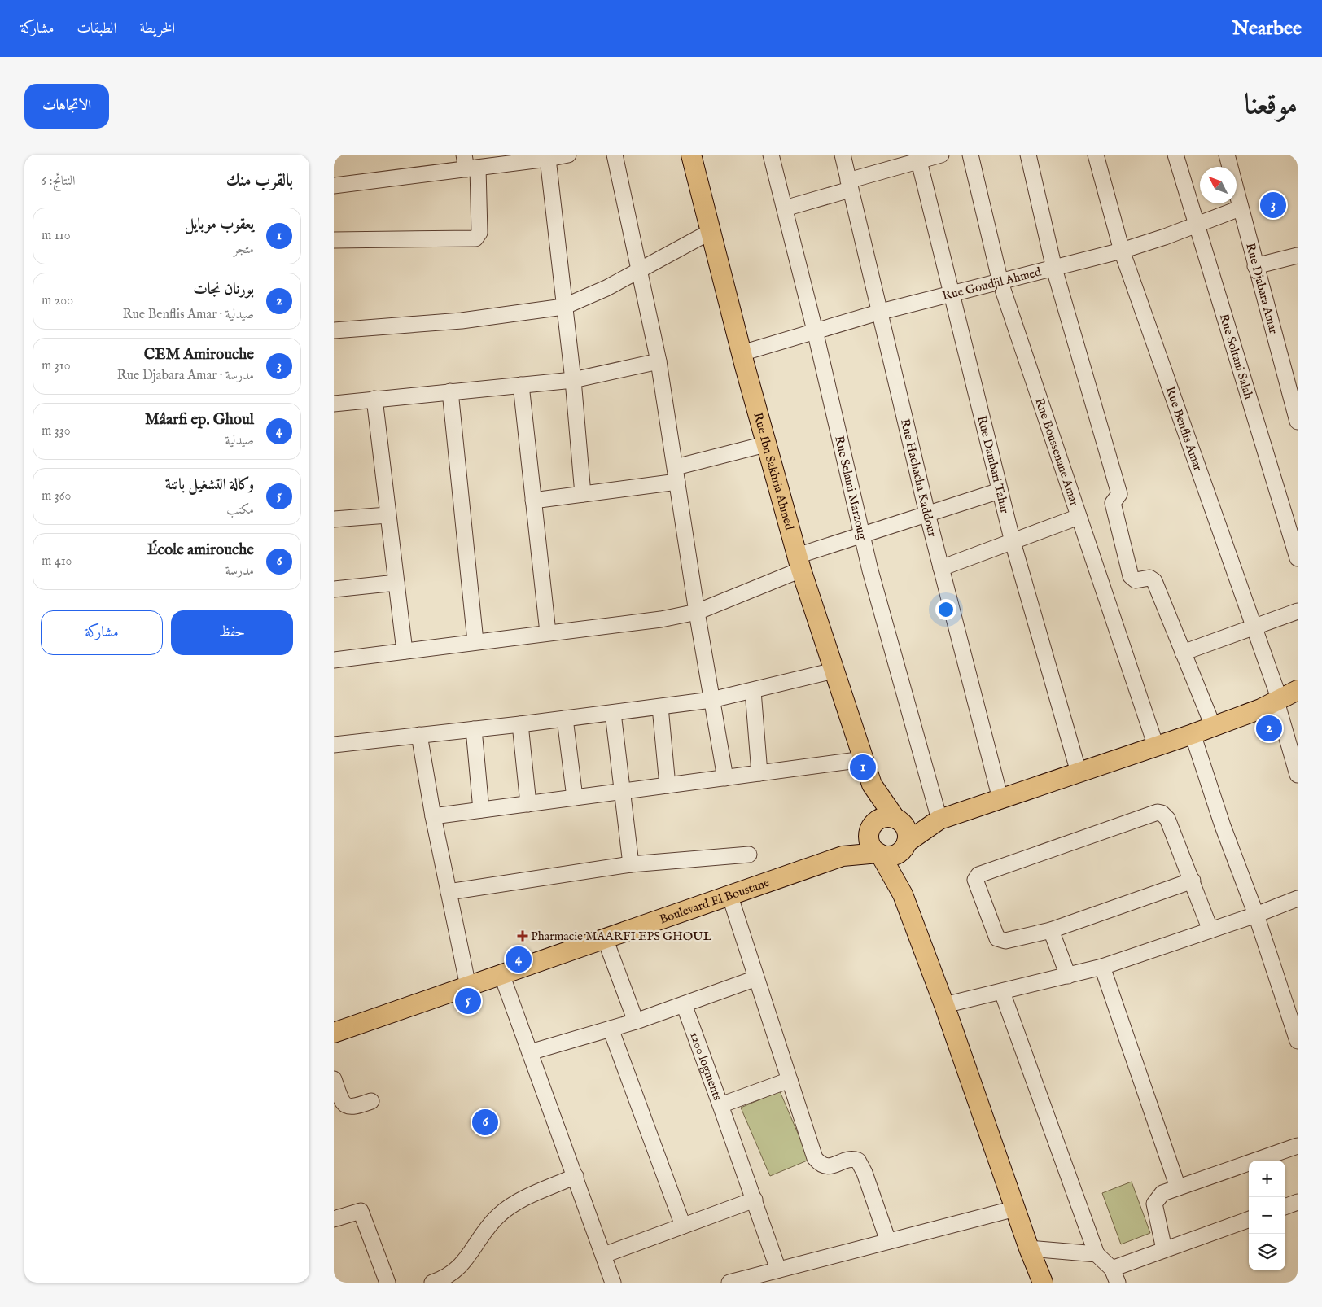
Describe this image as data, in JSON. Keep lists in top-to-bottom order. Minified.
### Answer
{"streets":{"main road":["Rue Ibn Sakhria Ahmed","Boulevard El Boustane"],"street":["Rue Goudjil Ahmed","Rue Djabara Amar","Rue Soltani Salah","Rue Benflis Amar","Rue Boussenane Amar","Rue Dambari Tahar","Rue Hachacha Kaddour","Rue Selami Marzoug","1200 logments"]},"crossings":[["Rue Goudjil Ahmed","Rue Djabara Amar"],["Rue Goudjil Ahmed","Rue Soltani Salah"],["Rue Goudjil Ahmed","Rue Benflis Amar"],["Rue Goudjil Ahmed","Rue Boussenane Amar"],["Rue Goudjil Ahmed","Rue Dambari Tahar"],["Rue Goudjil Ahmed","Rue Ibn Sakhria Ahmed"],["Rue Goudjil Ahmed","Rue Hachacha Kaddour"],["Rue Goudjil Ahmed","Rue Selami Marzoug"]],"places":{"health":["Pharmacie MAARFI EPS GHOUL"]},"north":"top left","page":{"header":"Nearbee","nav":["الخريطة","الطبقات","مشاركة"],"title":"موقعنا","buttons":["الاتجاهات",["حفظ","مشاركة"]],"heading":["بالقرب منك","النتائج: 6"],"pins":["3","2","1","4","5","6"],"list":[{"mark":"1","name":"يعقوب موبايل","note":"متجر","value":"110 m"},{"mark":"2","name":"بورنان نجات","note":"صيدلية · Rue Benflis Amar","value":"200 m"},{"mark":"3","name":"CEM Amirouche","note":"مدرسة · Rue Djabara Amar","value":"310 m"},{"mark":"4","name":"Mâarfi ep. Ghoul","note":"صيدلية","value":"330 m"},{"mark":"5","name":"وكالة التشغيل باتنة","note":"مكتب","value":"360 m"},{"mark":"6","name":"École amirouche","note":"مدرسة","value":"410 m"}],"map_buttons":["+","−"]}}
